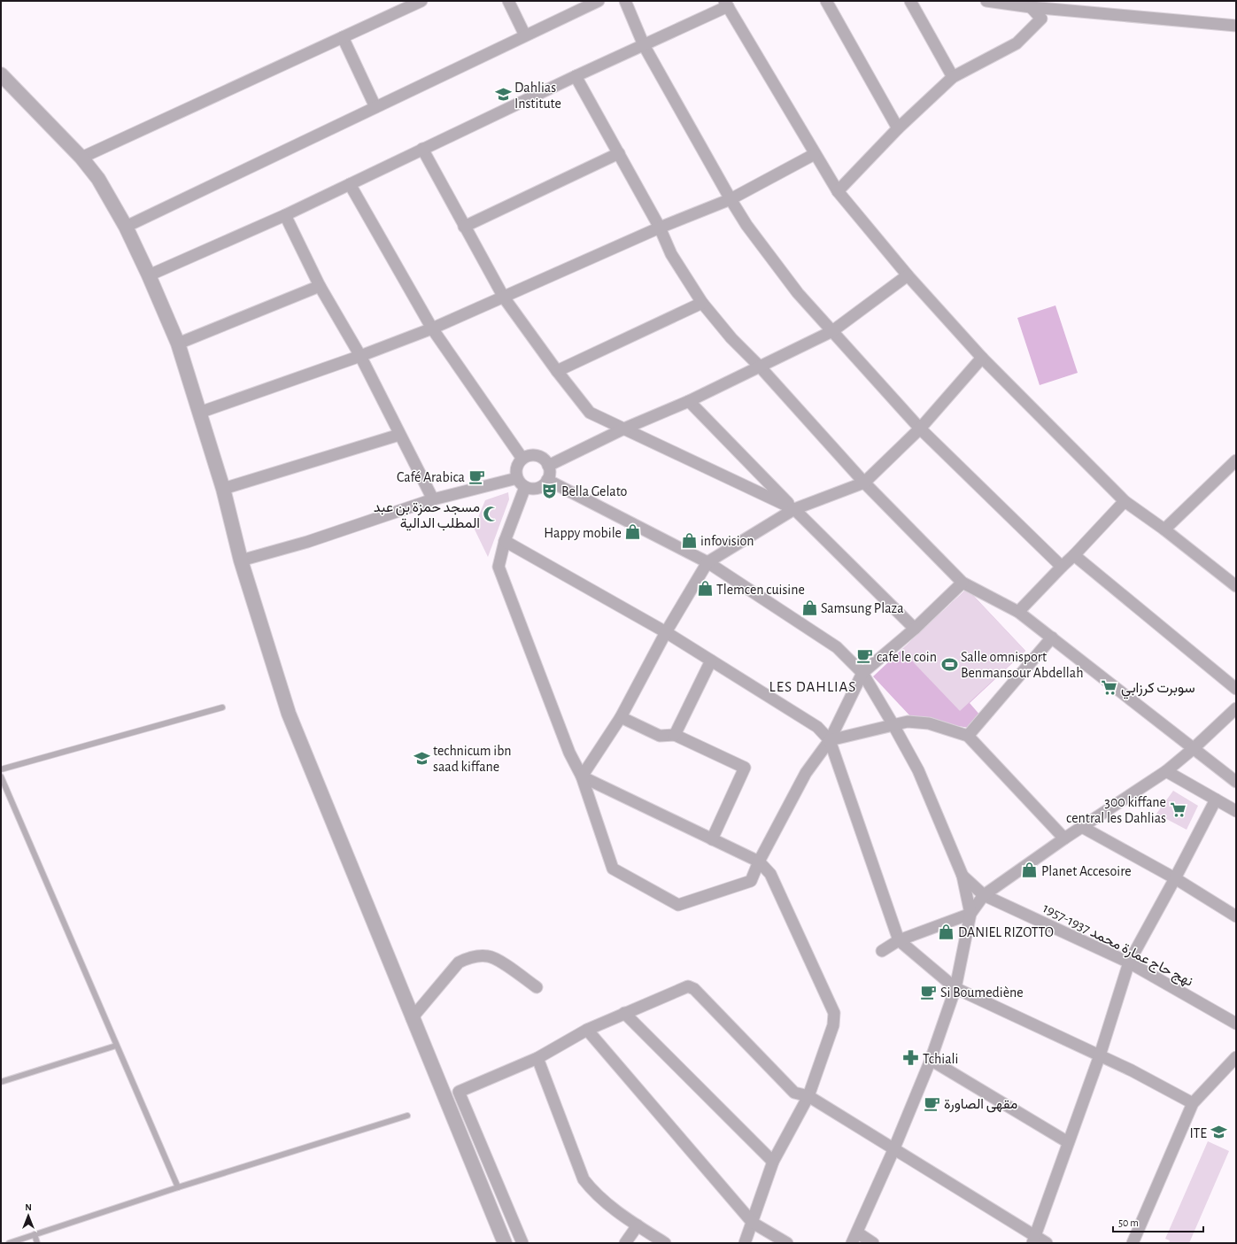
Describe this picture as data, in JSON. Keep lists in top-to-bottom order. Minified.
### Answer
{"streets":{"street":["نهج حاج عمارة محمد 1937-1957"]},"districts":["LES DAHLIAS"],"places":{"school or university":["Dahlias Institute","technicum ibn saad kiffane","ITE"],"cafe":["Café Arabica","cafe le coin","Si Boumediène","مقهى الصاورة"],"theatre":["Bella Gelato"],"mosque":["مسجد حمزة بن عبد المطلب الدالية"],"shop":["Happy mobile","infovision","Tlemcen cuisine","Samsung Plaza","Planet Accesoire","DANIEL RIZOTTO"],"sports":["Salle omnisport Benmansour Abdellah"],"supermarket":["سوبرت كرزابي","300 kiffane central les Dahlias"],"pharmacy":["Tchiali"]},"scale_bar":"50 m","north":"top"}
